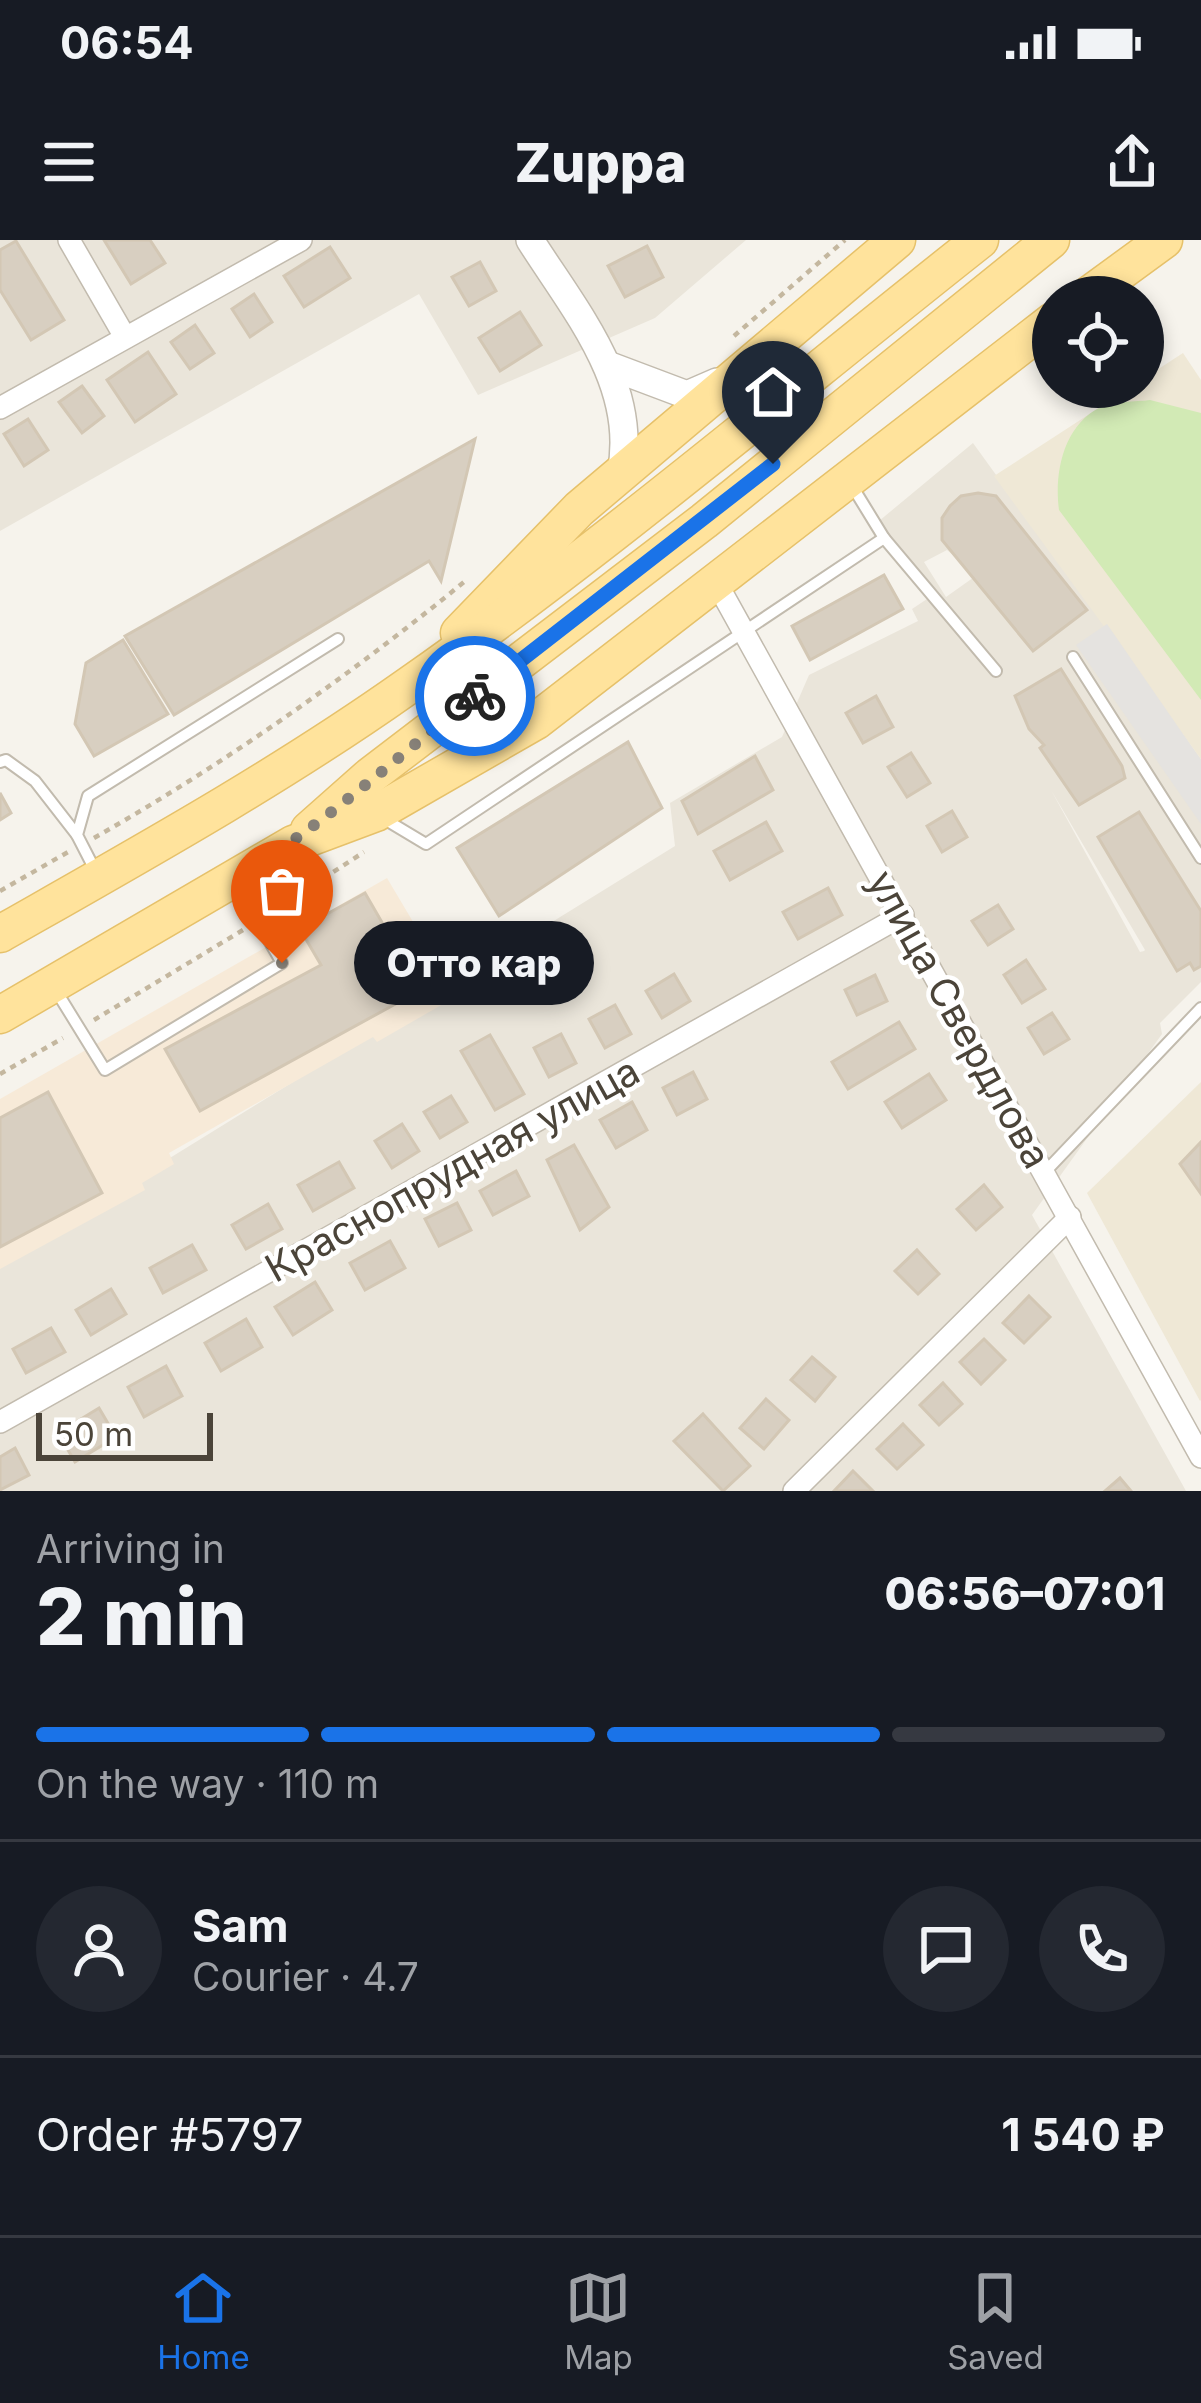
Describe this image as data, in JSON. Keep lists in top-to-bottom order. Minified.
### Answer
{"streets":{"street":["улица Свердлова","Краснопрудная улица"]},"crossings":[["улица Свердлова","Краснопрудная улица"]],"places":["Отто кар"],"scale_bar":"50 m","page":{"status":"06:54","header":"Zuppa","bubble":"Отто кар","scale":"50 m","heading":["2 min","Arriving in","06:56–07:01"],"panel":["Sam","Courier · 4.7","Order #5797","1 540 ₽"],"bar":"On the way · 110 m","tabs":["Home","Map","Saved"]}}
